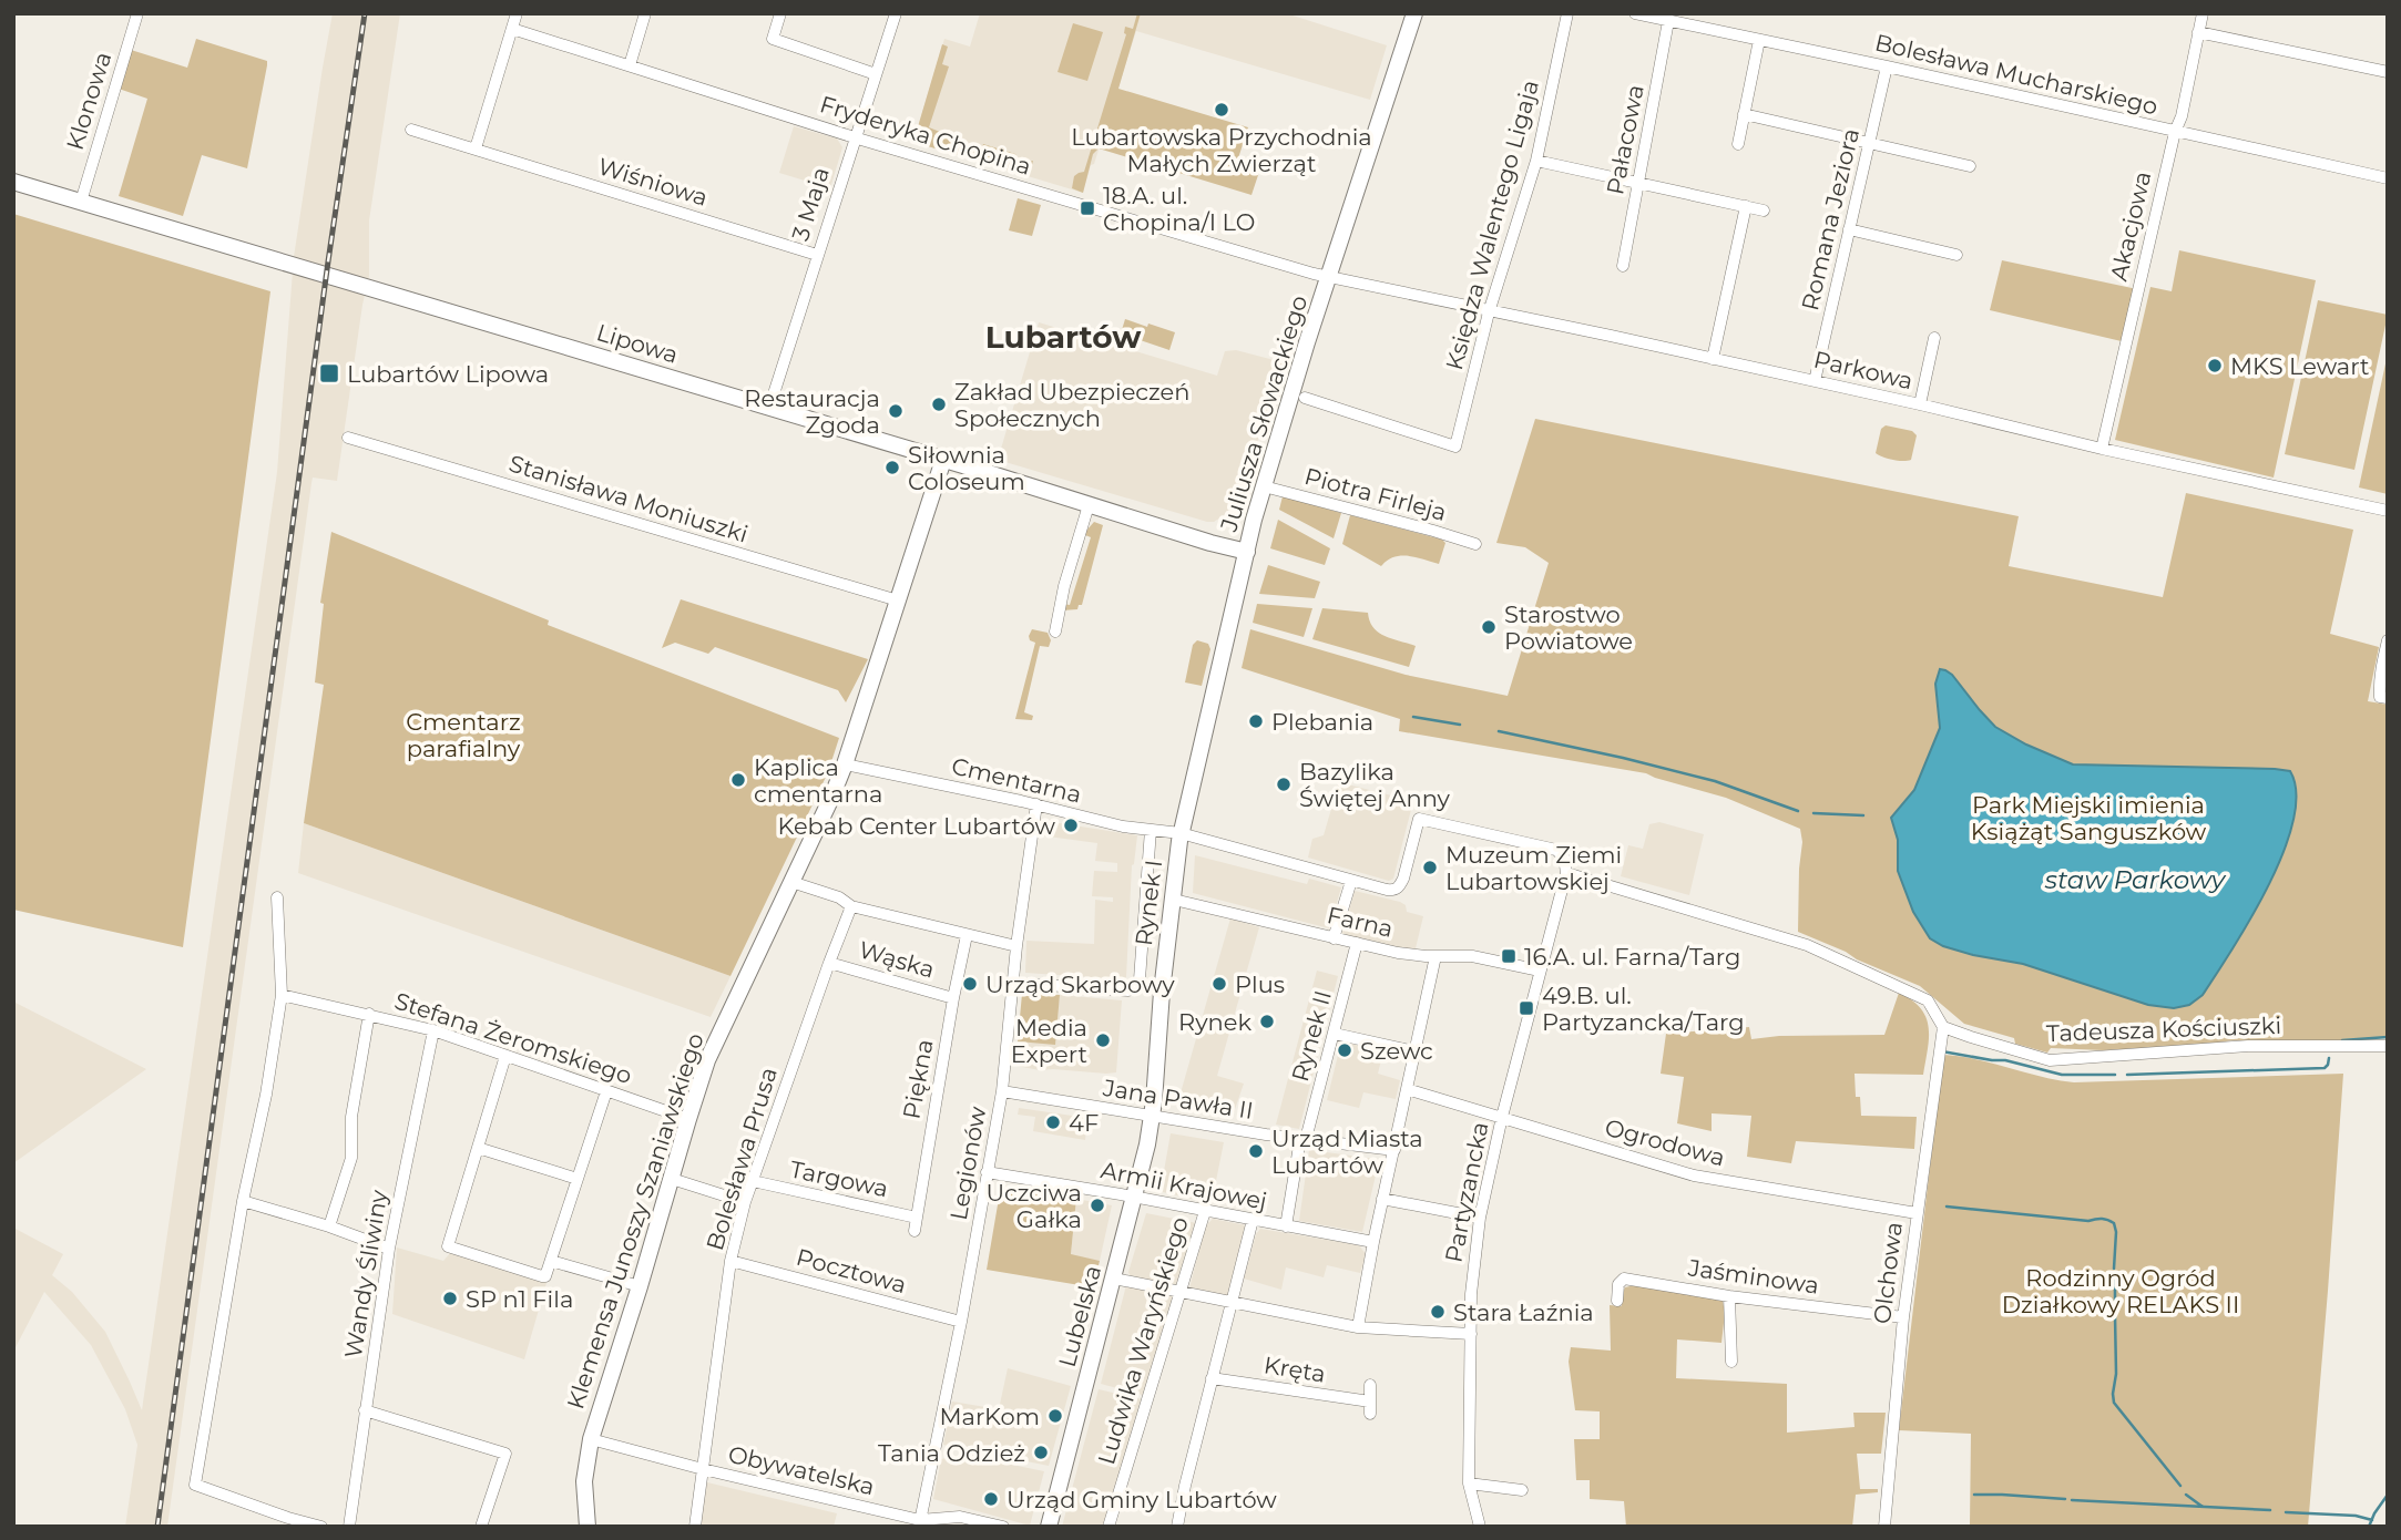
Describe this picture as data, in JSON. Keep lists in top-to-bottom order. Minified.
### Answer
{"streets":{"street":["Bolesława Mucharskiego","Klonowa","Fryderyka Chopina","Pałacowa","Wiśniowa","3 Maja","Romana Jeziora","Księdza Walentego Ligaja","Akacjowa","Lipowa","Parkowa","Juliusza Słowackiego","Piotra Firleja","Stanisława Moniuszki","Cmentarna","Rynek I","Farna","Wąska","Tadeusza Kościuszki","Rynek II","Stefana Żeromskiego","Piękna","Jana Pawła II","Ogrodowa","Bolesława Prusa","Legionów","Targowa","Armii Krajowej","Partyzancka","Klemensa Junoszy Szaniawskiego","Pocztowa","Olchowa","Wandy Śliwiny","Jaśminowa","Lubelska","Ludwika Waryńskiego","Kręta","Obywatelska"]},"crossings":[["Bolesława Mucharskiego","Pałacowa"],["Bolesława Mucharskiego","Romana Jeziora"],["Bolesława Mucharskiego","Akacjowa"],["Klonowa","Lipowa"],["Fryderyka Chopina","3 Maja"],["Fryderyka Chopina","Parkowa"],["Fryderyka Chopina","Juliusza Słowackiego"],["Wiśniowa","3 Maja"],["3 Maja","Lipowa"],["Romana Jeziora","Parkowa"],["Księdza Walentego Ligaja","Parkowa"],["Akacjowa","Parkowa"],["Lipowa","Juliusza Słowackiego"],["Lipowa","Klemensa Junoszy Szaniawskiego"],["Parkowa","Juliusza Słowackiego"],["Juliusza Słowackiego","Piotra Firleja"],["Juliusza Słowackiego","Cmentarna"],["Juliusza Słowackiego","Rynek I"],["Stanisława Moniuszki","Klemensa Junoszy Szaniawskiego"],["Cmentarna","Rynek I"],["Cmentarna","Legionów"],["Cmentarna","Klemensa Junoszy Szaniawskiego"],["Rynek I","Farna"],["Rynek I","Jana Pawła II"],["Rynek I","Lubelska"],["Farna","Rynek II"],["Farna","Partyzancka"],["Wąska","Piękna"],["Wąska","Bolesława Prusa"],["Tadeusza Kościuszki","Olchowa"],["Rynek II","Jana Pawła II"],["Rynek II","Armii Krajowej"],["Stefana Żeromskiego","Klemensa Junoszy Szaniawskiego"],["Stefana Żeromskiego","Wandy Śliwiny"],["Piękna","Targowa"],["Jana Pawła II","Legionów"],["Jana Pawła II","Lubelska"],["Ogrodowa","Partyzancka"],["Ogrodowa","Olchowa"],["Bolesława Prusa","Targowa"],["Bolesława Prusa","Pocztowa"],["Bolesława Prusa","Obywatelska"],["Legionów","Armii Krajowej"],["Legionów","Pocztowa"],["Legionów","Obywatelska"],["Armii Krajowej","Lubelska"],["Armii Krajowej","Ludwika Waryńskiego"],["Klemensa Junoszy Szaniawskiego","Obywatelska"],["Olchowa","Jaśminowa"]],"districts":["Lubartów"],"water":["staw Parkowy"],"parks":["Cmentarz parafialny","Park Miejski imienia Książąt Sanguszków","Rodzinny Ogród Działkowy RELAKS II"],"places":{"other":["Lubartowska Przychodnia Małych Zwierząt","MKS Lewart","Zakład Ubezpieczeń Społecznych","Restauracja Zgoda","Siłownia Coloseum","Starostwo Powiatowe","Plebania","Kaplica cmentarna","Bazylika Świętej Anny","Kebab Center Lubartów","Muzeum Ziemi Lubartowskiej","Urząd Skarbowy","Plus","Rynek","Media Expert","Szewc","4F","Urząd Miasta Lubartów","Uczciwa Gałka","SP n1 Fila","Stara Łaźnia","MarKom","Tania Odzież","Urząd Gminy Lubartów"],"transit":["18.A. ul. Chopina/I LO","Lubartów Lipowa","16.A. ul. Farna/Targ","49.B. ul. Partyzancka/Targ"]}}
